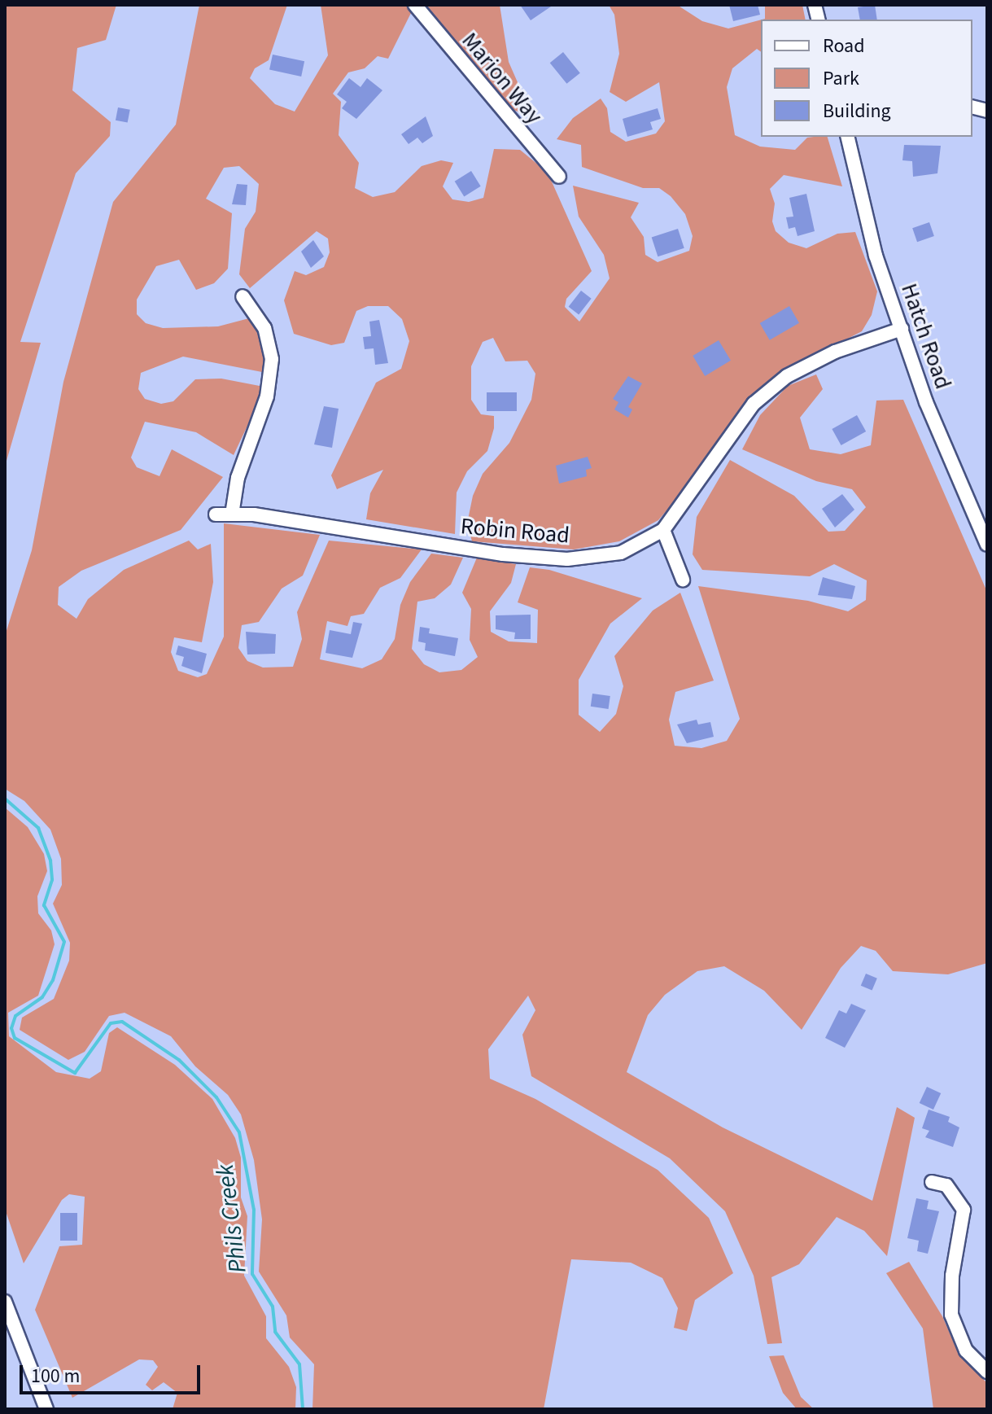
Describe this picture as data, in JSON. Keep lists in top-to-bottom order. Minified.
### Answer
{"streets":{"street":["Marion Way","Hatch Road","Robin Road"]},"crossings":[["Hatch Road","Robin Road"]],"water":["Phils Creek"],"legend":["Road","Park","Building"],"scale_bar":"100 m"}
